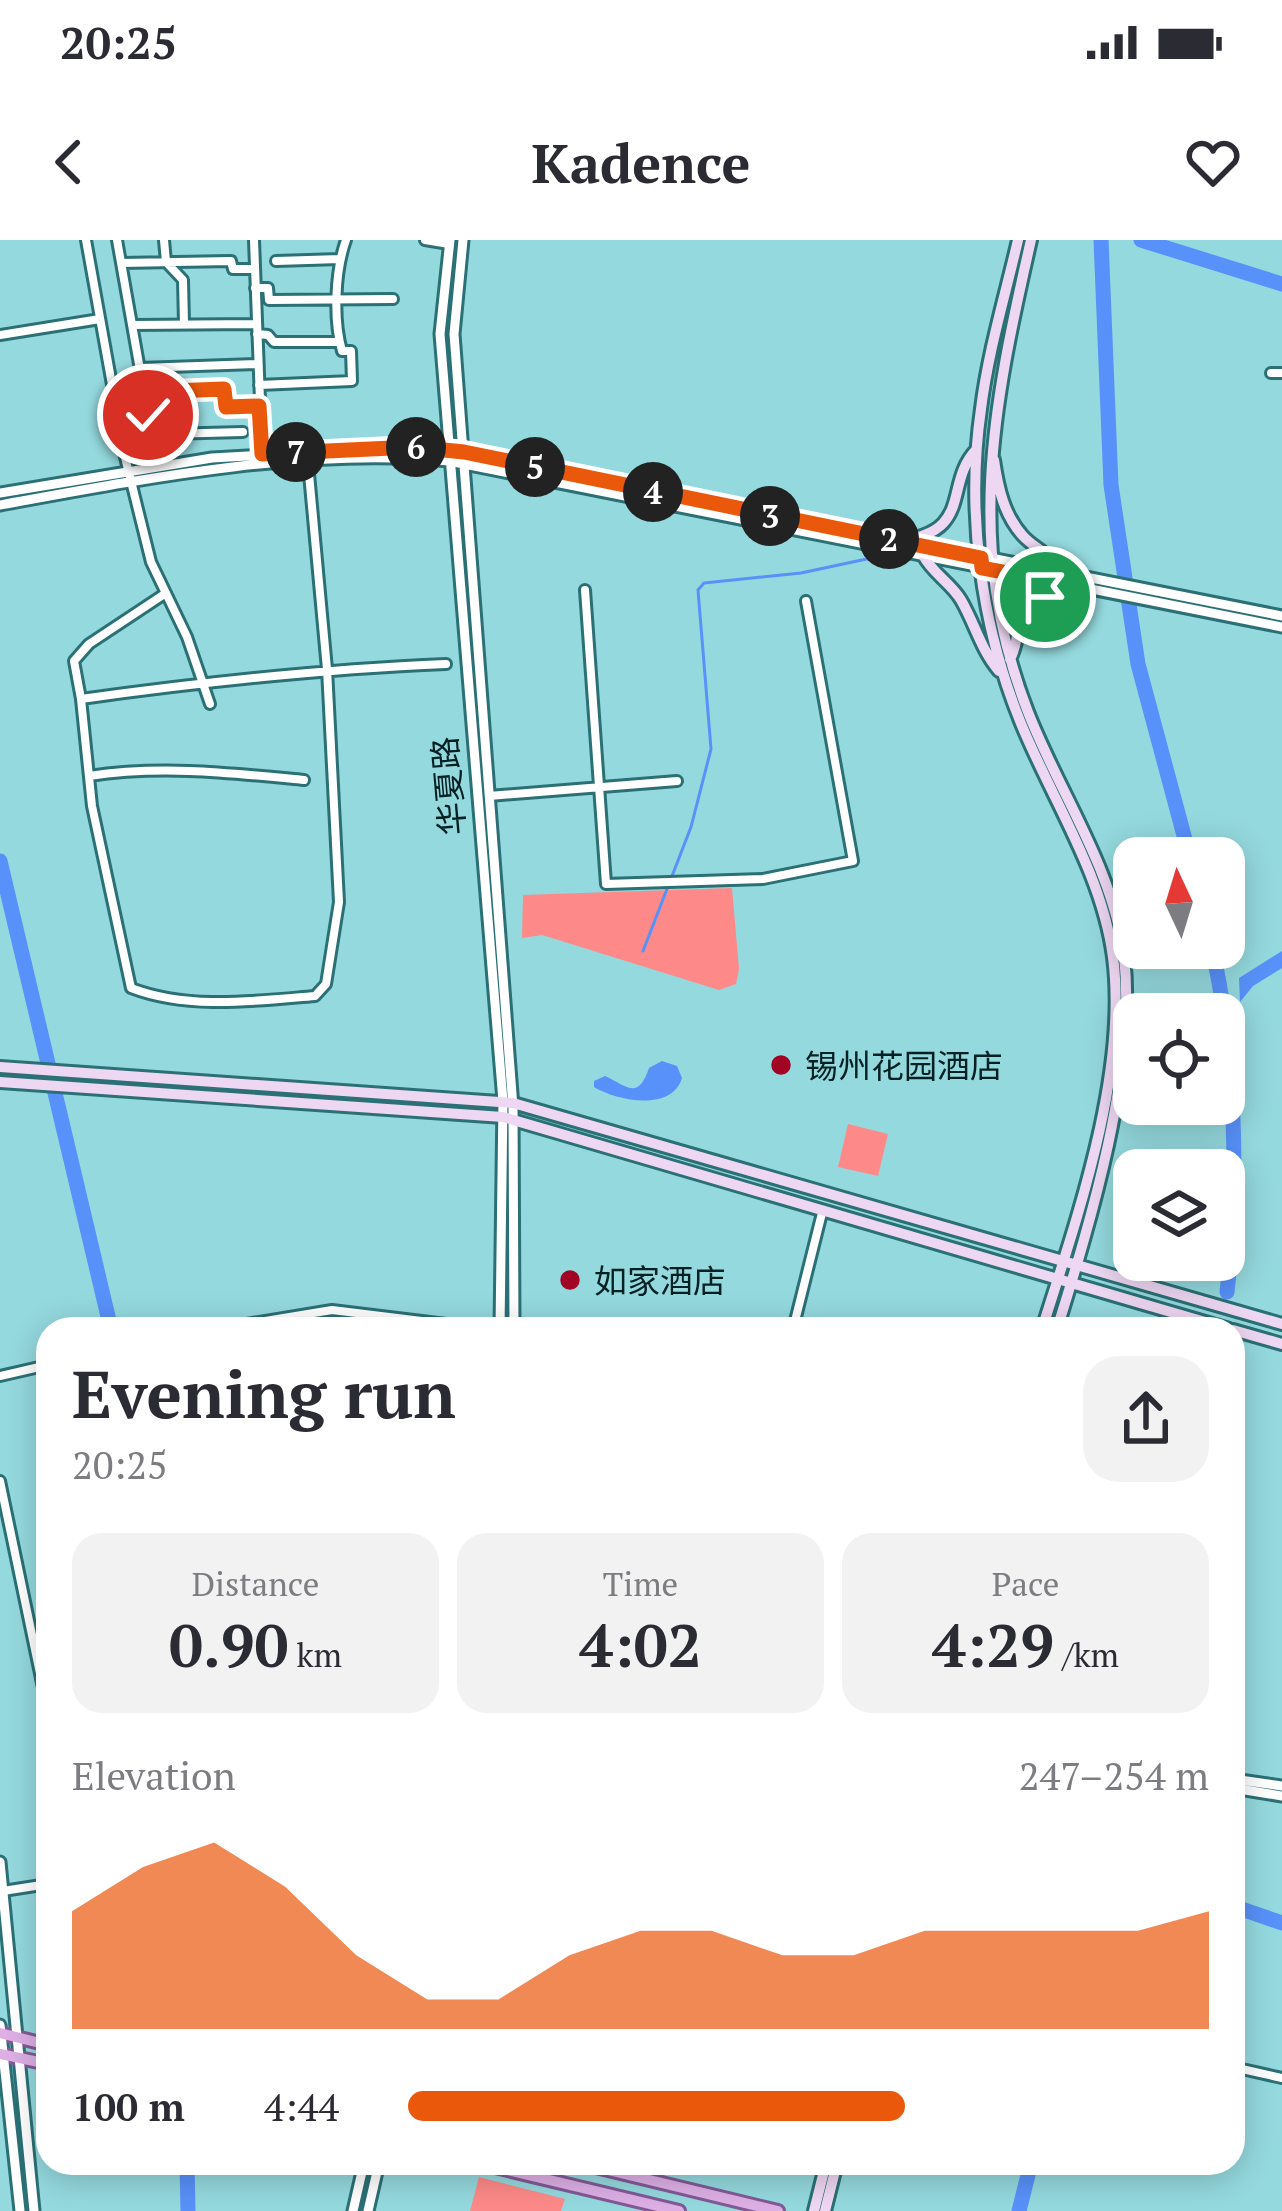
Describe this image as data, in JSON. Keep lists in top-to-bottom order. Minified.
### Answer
{"streets":{"street":["华夏路"]},"places":["锡州花园酒店","如家酒店"],"north":"top","page":{"status":"20:25","header":"Kadence","pins":["6","7","5","4","3","2"],"heading":["Evening run","20:25"],"stats":[["Distance","0.90 km"],["Time","4:02"],["Pace","4:29 /km"]],"chart":["Elevation","247–254 m"],"list":[{"name":"100 m","note":"4:44"}]}}
